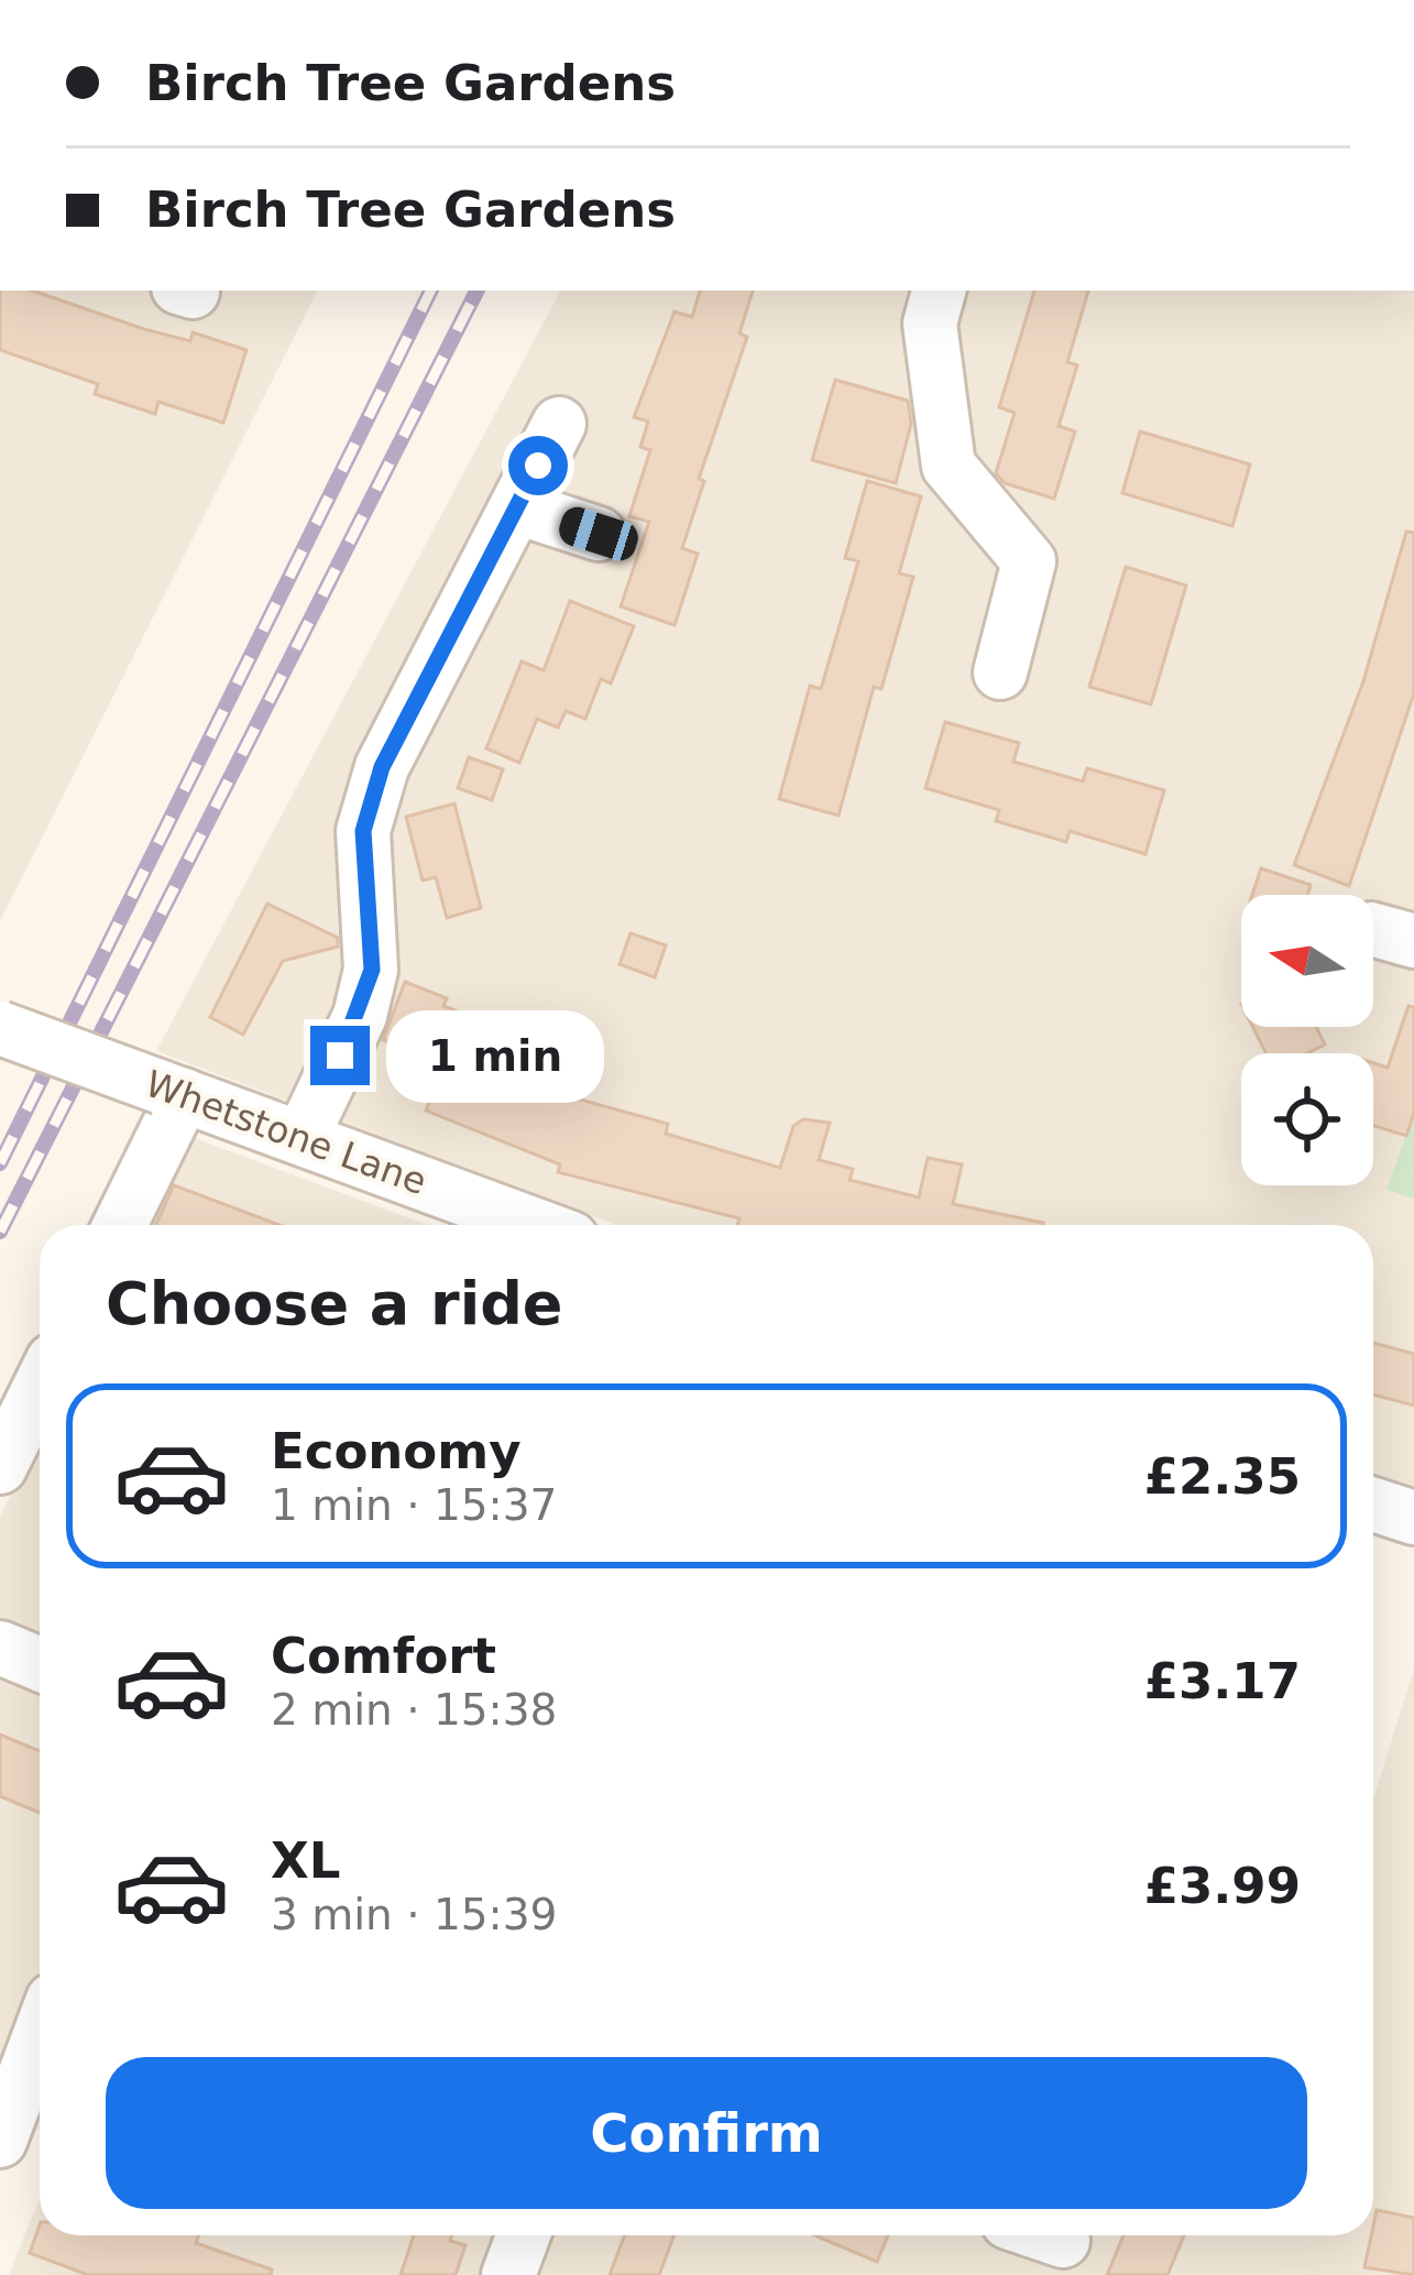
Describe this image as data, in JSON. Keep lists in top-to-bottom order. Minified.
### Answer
{"streets":{"street":["Whetstone Lane"]},"north":"left","page":{"banner":["Birch Tree Gardens","Birch Tree Gardens"],"bubble":"1 min","heading":"Choose a ride","list":[{"name":"Economy","note":"1 min · 15:37","value":"£2.35"},{"name":"Comfort","note":"2 min · 15:38","value":"£3.17"},{"name":"XL","note":"3 min · 15:39","value":"£3.99"}],"buttons":"Confirm"}}
